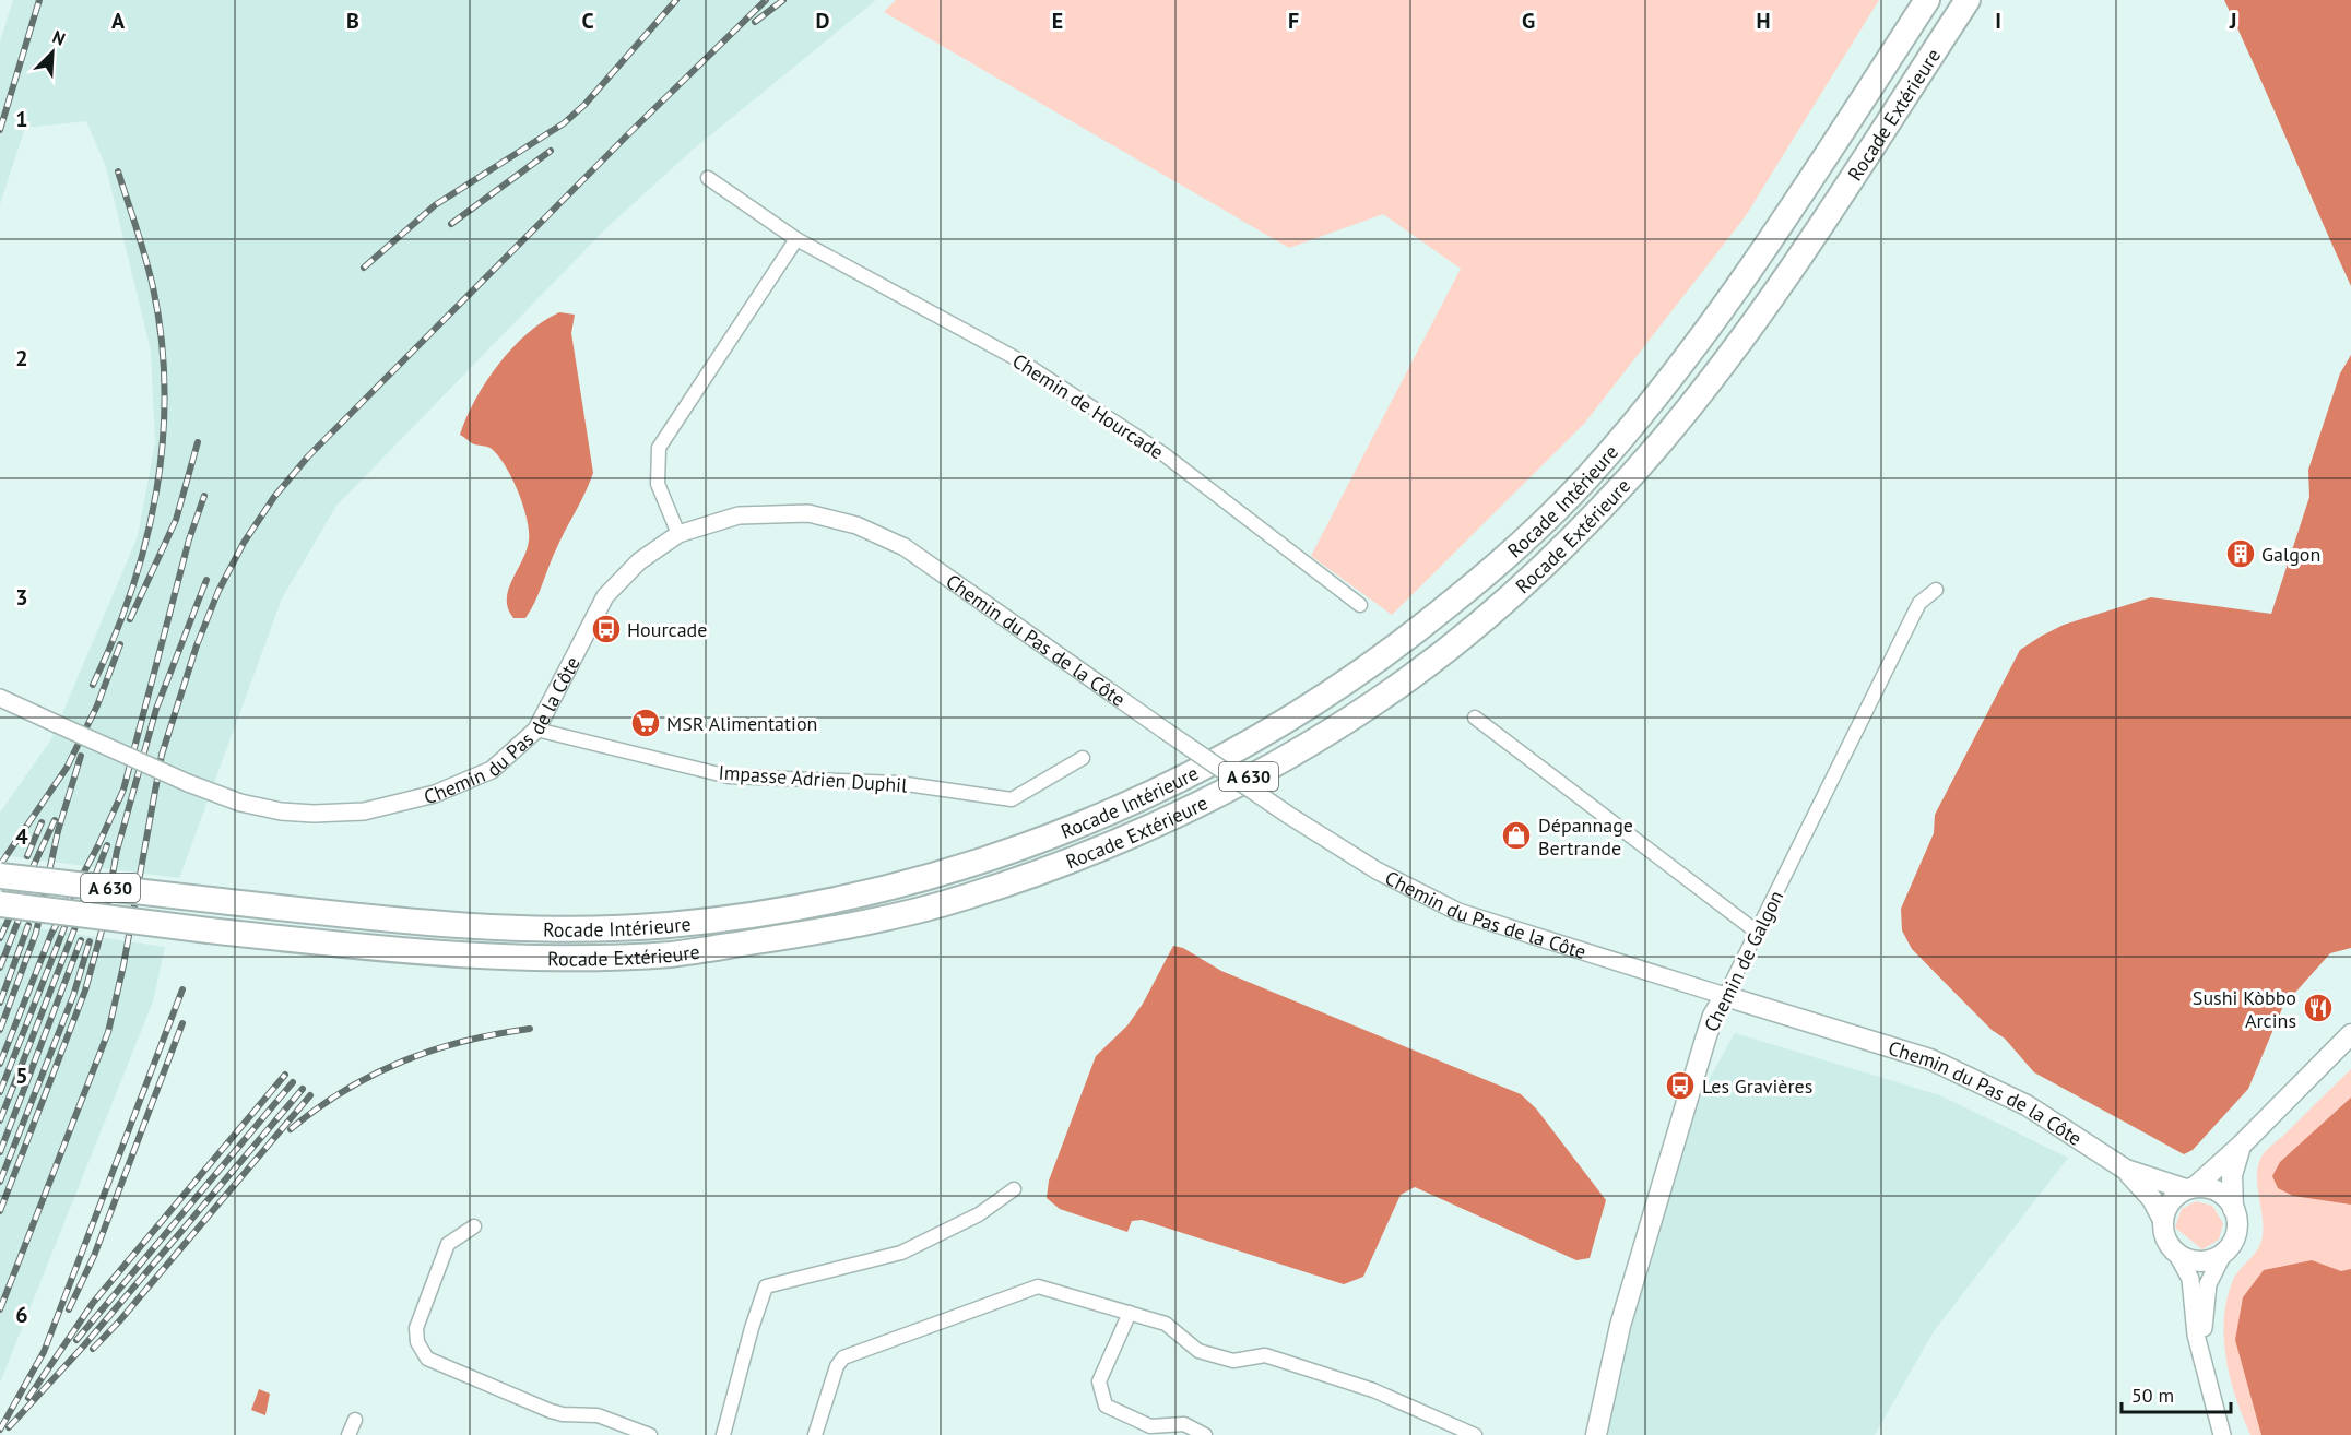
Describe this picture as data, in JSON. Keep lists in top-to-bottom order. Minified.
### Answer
{"streets":{"highway":["Rocade Extérieure","Rocade Intérieure","A 630"],"main road":["Chemin du Pas de la Côte","Chemin de Galgon"],"street":["Chemin de Hourcade","Impasse Adrien Duphil"]},"crossings":[["Chemin du Pas de la Côte","Impasse Adrien Duphil"],["Chemin du Pas de la Côte","Chemin de Galgon"]],"places":{"building":["Galgon"],"bus stop":["Hourcade","Les Gravières"],"supermarket":["MSR Alimentation"],"shop":["Dépannage Bertrande"],"restaurant":["Sushi Kòbbo Arcins"]},"scale_bar":"50 m","north":"top right","grid":{"columns":["A","B","C","D","E","F","G","H","I","J"],"rows":["1","2","3","4","5","6"]}}
